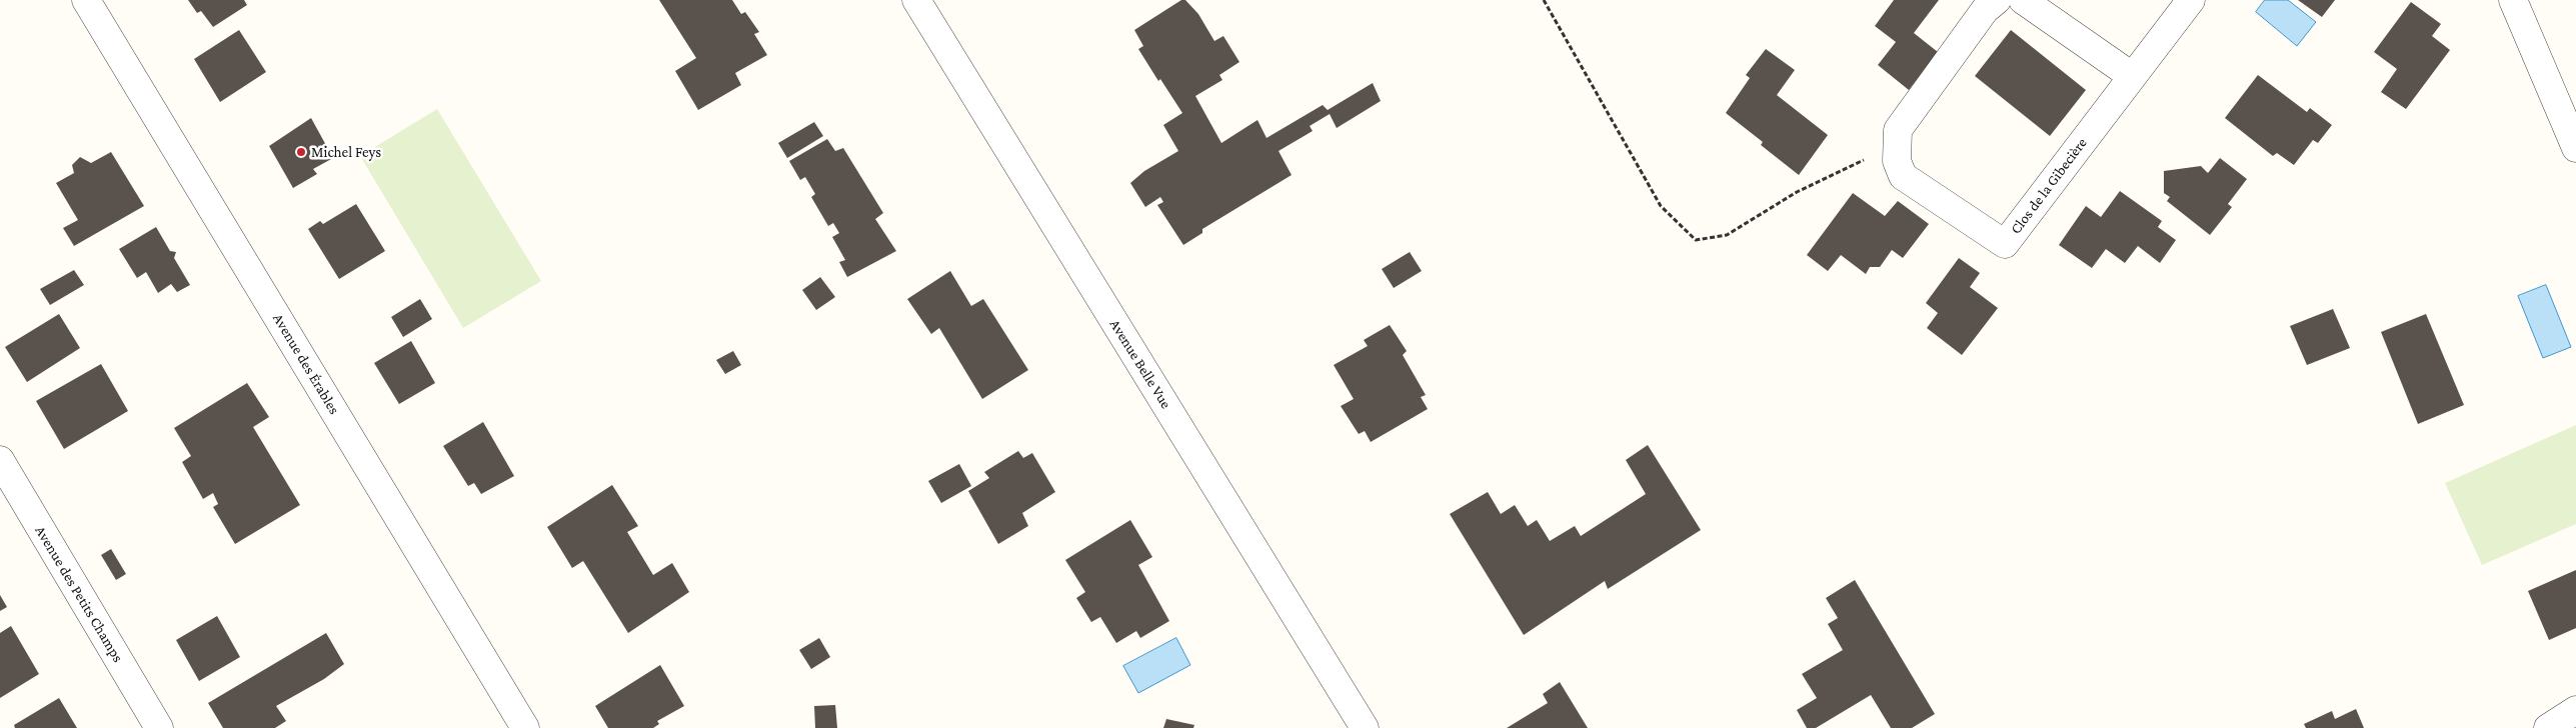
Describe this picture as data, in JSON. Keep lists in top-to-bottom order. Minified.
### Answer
{"streets":{"street":["Clos de la Gibecière","Avenue des Érables","Avenue Belle Vue","Avenue des Petits Champs"]},"places":["Michel Feys"]}
